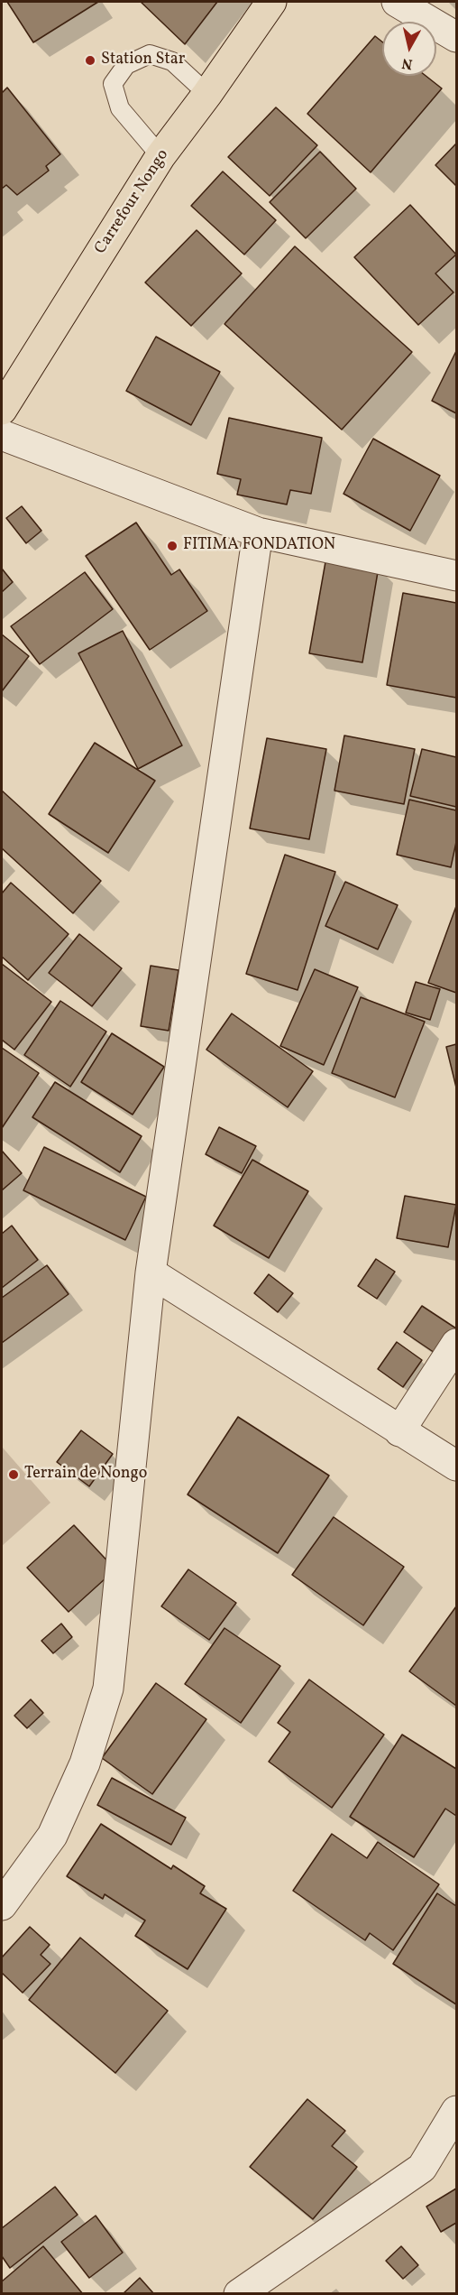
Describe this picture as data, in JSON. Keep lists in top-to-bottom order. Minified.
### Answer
{"streets":{"main road":["Carrefour Nongo"]},"places":["Station Star","FITIMA FONDATION","Terrain de Nongo"],"north":"bottom"}
